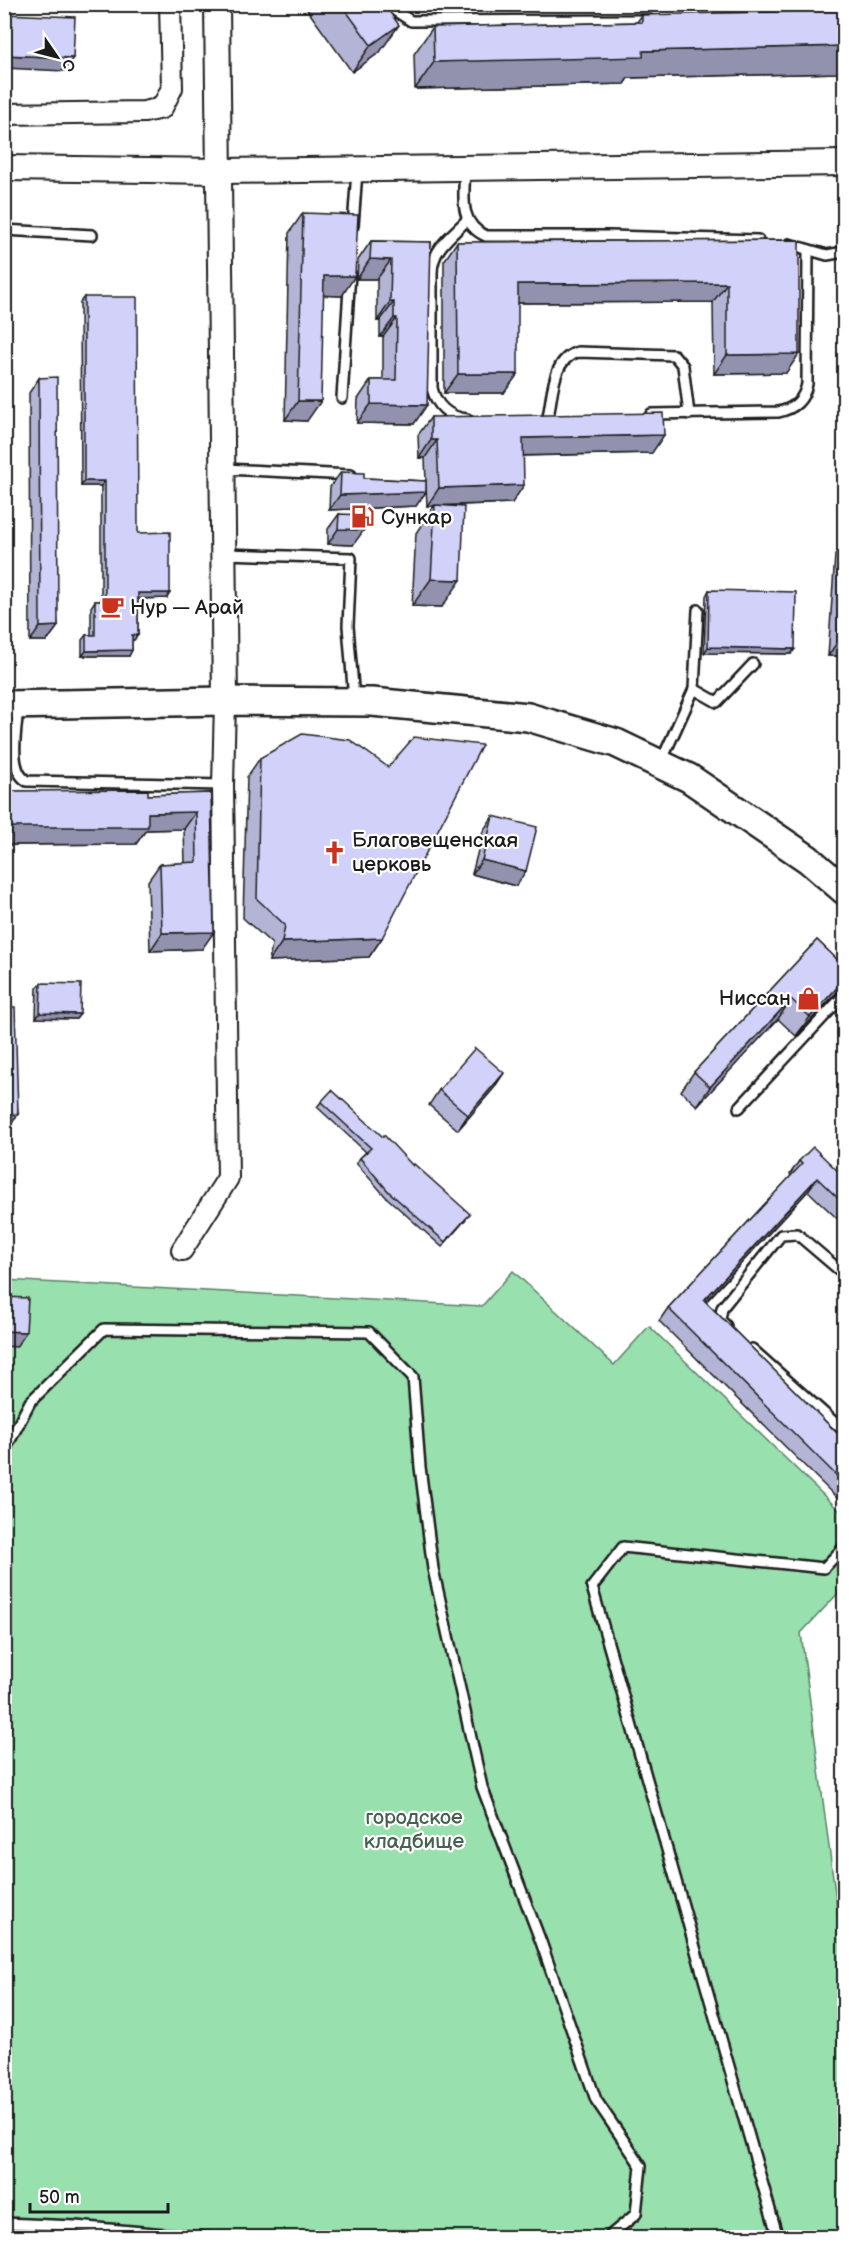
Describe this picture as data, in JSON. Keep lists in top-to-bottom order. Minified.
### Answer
{"parks":["городское кладбище"],"places":{"fuel station":["Сункар"],"cafe":["Нур — Арай"],"church":["Благовещенская церковь"],"shop":["Ниссан"]},"scale_bar":"50 m","north":"bottom right"}
